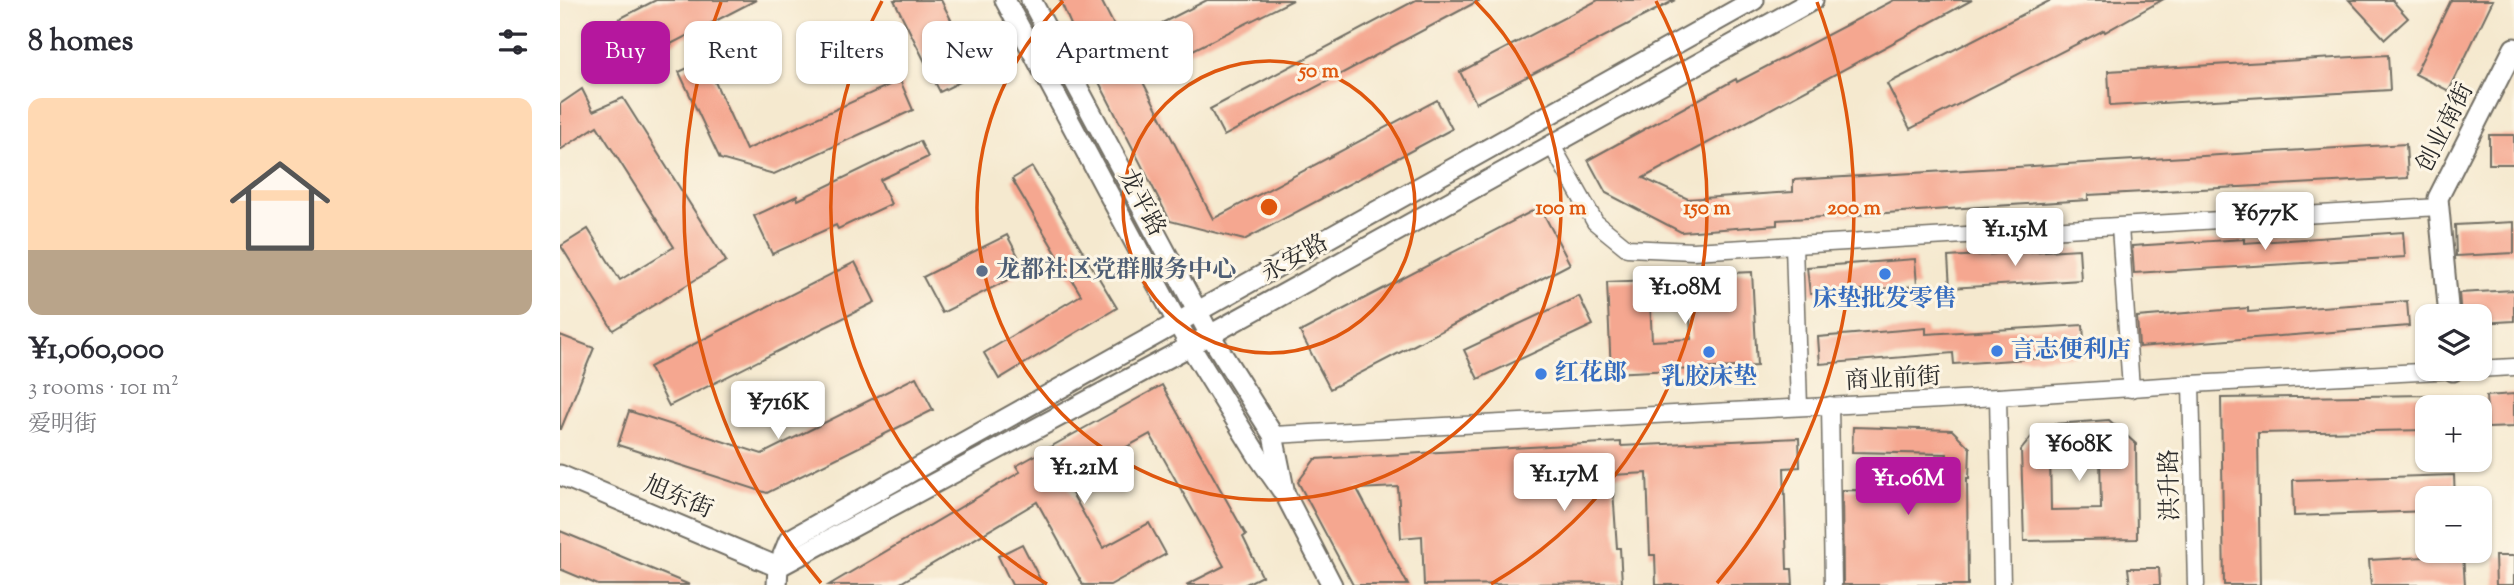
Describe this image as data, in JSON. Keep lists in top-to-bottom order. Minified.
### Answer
{"streets":{"street":["创业南街","龙平路","永安路","商业前街","洪升路","旭东街"]},"crossings":[["龙平路","永安路"],["龙平路","商业前街"],["永安路","旭东街"],["商业前街","洪升路"]],"places":["龙都社区党群服务中心","床垫批发零售","言志便利店","乳胶床垫","红花郎"],"page":{"heading":"8 homes","chip":["Buy","Rent","Filters","New","Apartment"],"list":[{"name":"¥1,060,000","note":"3 rooms · 101 m² · 爱明街"}],"price":["¥677K","¥1.15M","¥1.08M","¥716K","¥608K","¥1.21M","¥1.17M","¥1.06M"],"map_buttons":["+","−"]},"rings":["50 m","100 m","150 m","200 m"]}
